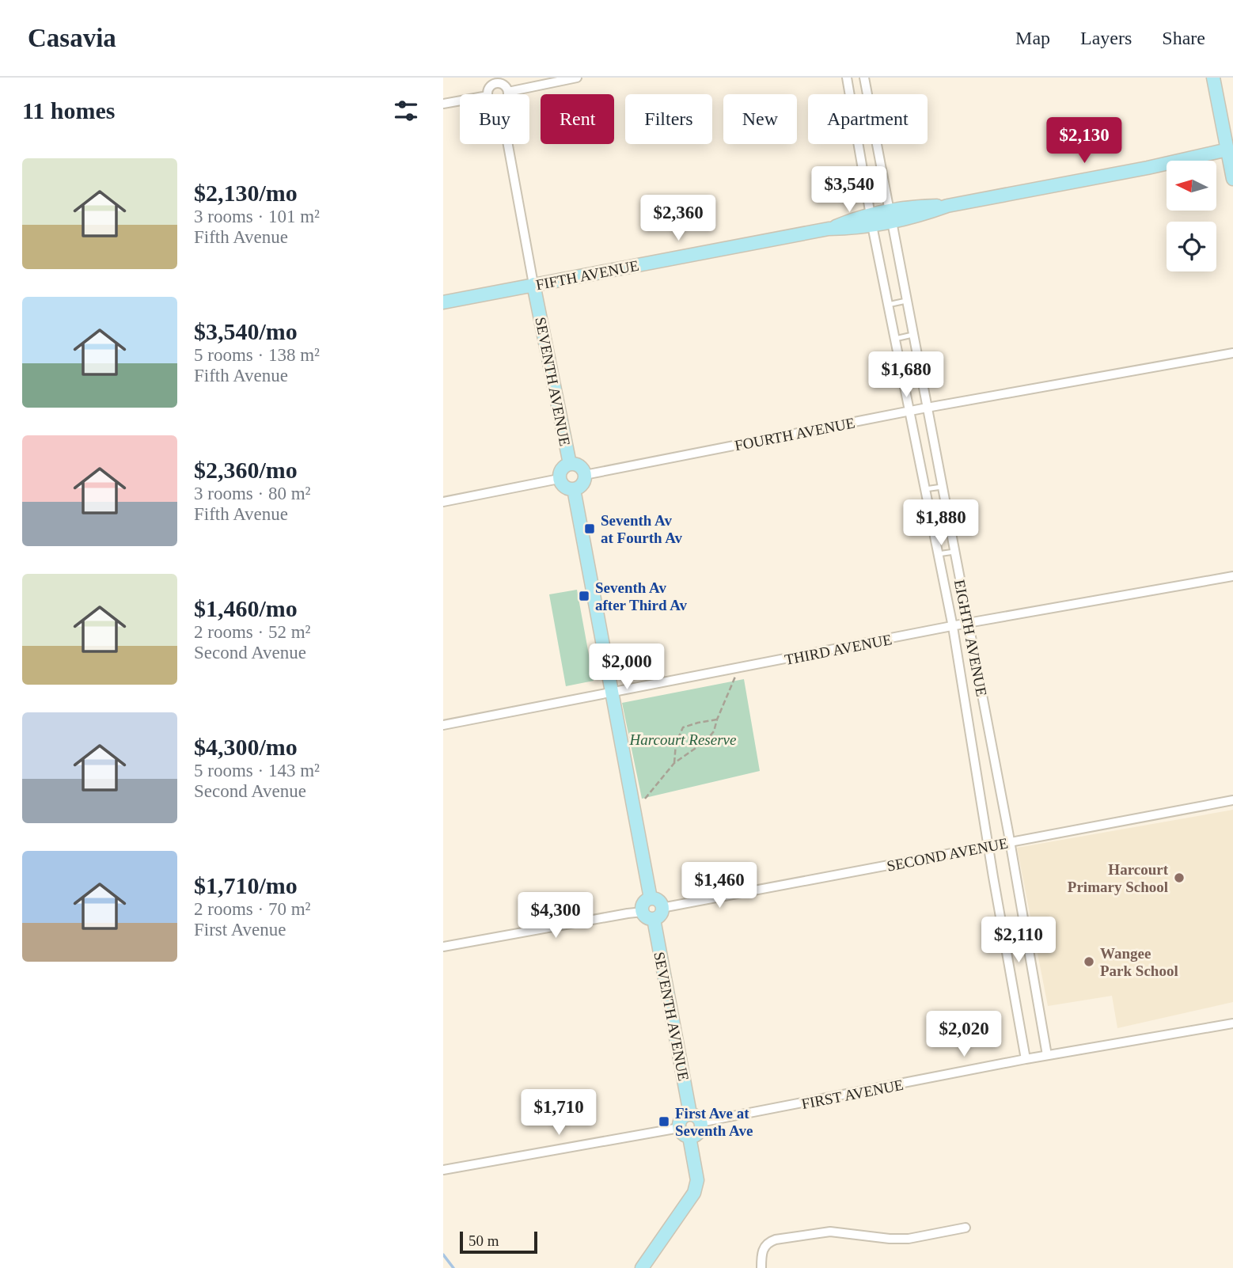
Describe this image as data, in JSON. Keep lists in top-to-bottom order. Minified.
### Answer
{"streets":{"street":["FIFTH AVENUE","SEVENTH AVENUE","FOURTH AVENUE","EIGHTH AVENUE","THIRD AVENUE","SECOND AVENUE","FIRST AVENUE"]},"crossings":[["FIFTH AVENUE","SEVENTH AVENUE"],["FIFTH AVENUE","EIGHTH AVENUE"],["SEVENTH AVENUE","FOURTH AVENUE"],["SEVENTH AVENUE","SECOND AVENUE"],["SEVENTH AVENUE","FIRST AVENUE"],["FOURTH AVENUE","EIGHTH AVENUE"],["EIGHTH AVENUE","THIRD AVENUE"],["EIGHTH AVENUE","SECOND AVENUE"],["EIGHTH AVENUE","FIRST AVENUE"]],"parks":["Harcourt Reserve"],"places":{"transit":["Seventh Av at Fourth Av","Seventh Av after Third Av","First Ave at Seventh Ave"],"other":["Harcourt Primary School","Wangee Park School"]},"scale_bar":"50 m","north":"left","page":{"header":"Casavia","nav":["Map","Layers","Share"],"heading":"11 homes","chip":["Buy","Rent","Filters","New","Apartment"],"price":["$2,130","$3,540","$2,360","$1,680","$1,880","$2,000","$1,460","$4,300","$2,110","$2,020","$1,710"],"list":[{"name":"$2,130/mo","note":"3 rooms · 101 m² · Fifth Avenue"},{"name":"$3,540/mo","note":"5 rooms · 138 m² · Fifth Avenue"},{"name":"$2,360/mo","note":"3 rooms · 80 m² · Fifth Avenue"},{"name":"$1,460/mo","note":"2 rooms · 52 m² · Second Avenue"},{"name":"$4,300/mo","note":"5 rooms · 143 m² · Second Avenue"},{"name":"$1,710/mo","note":"2 rooms · 70 m² · First Avenue"}],"scale":"50 m"}}
